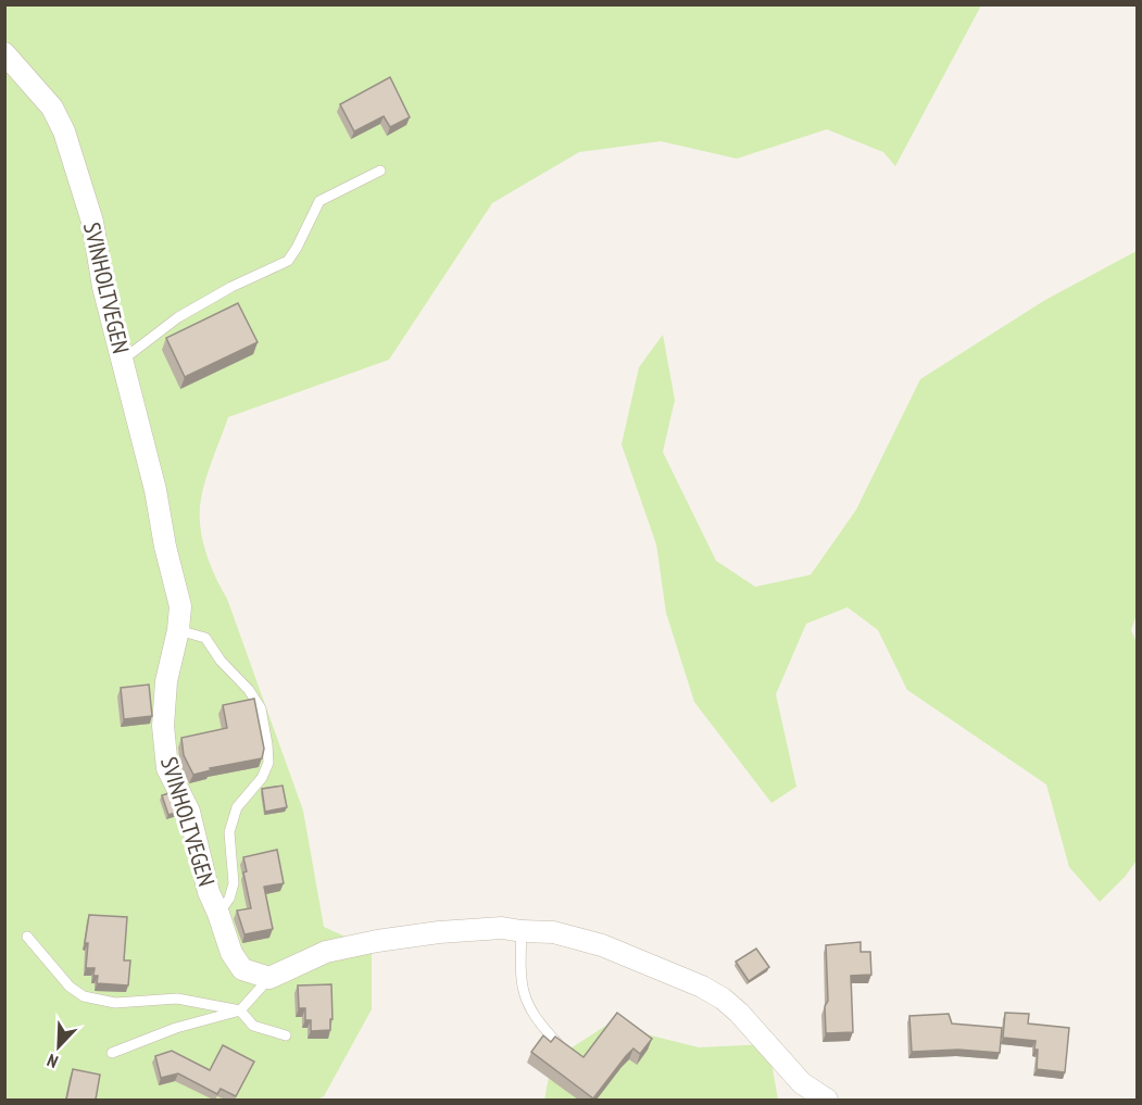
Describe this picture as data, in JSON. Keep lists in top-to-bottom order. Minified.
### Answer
{"streets":{"street":["SVINHOLTVEGEN"]},"north":"bottom left"}
